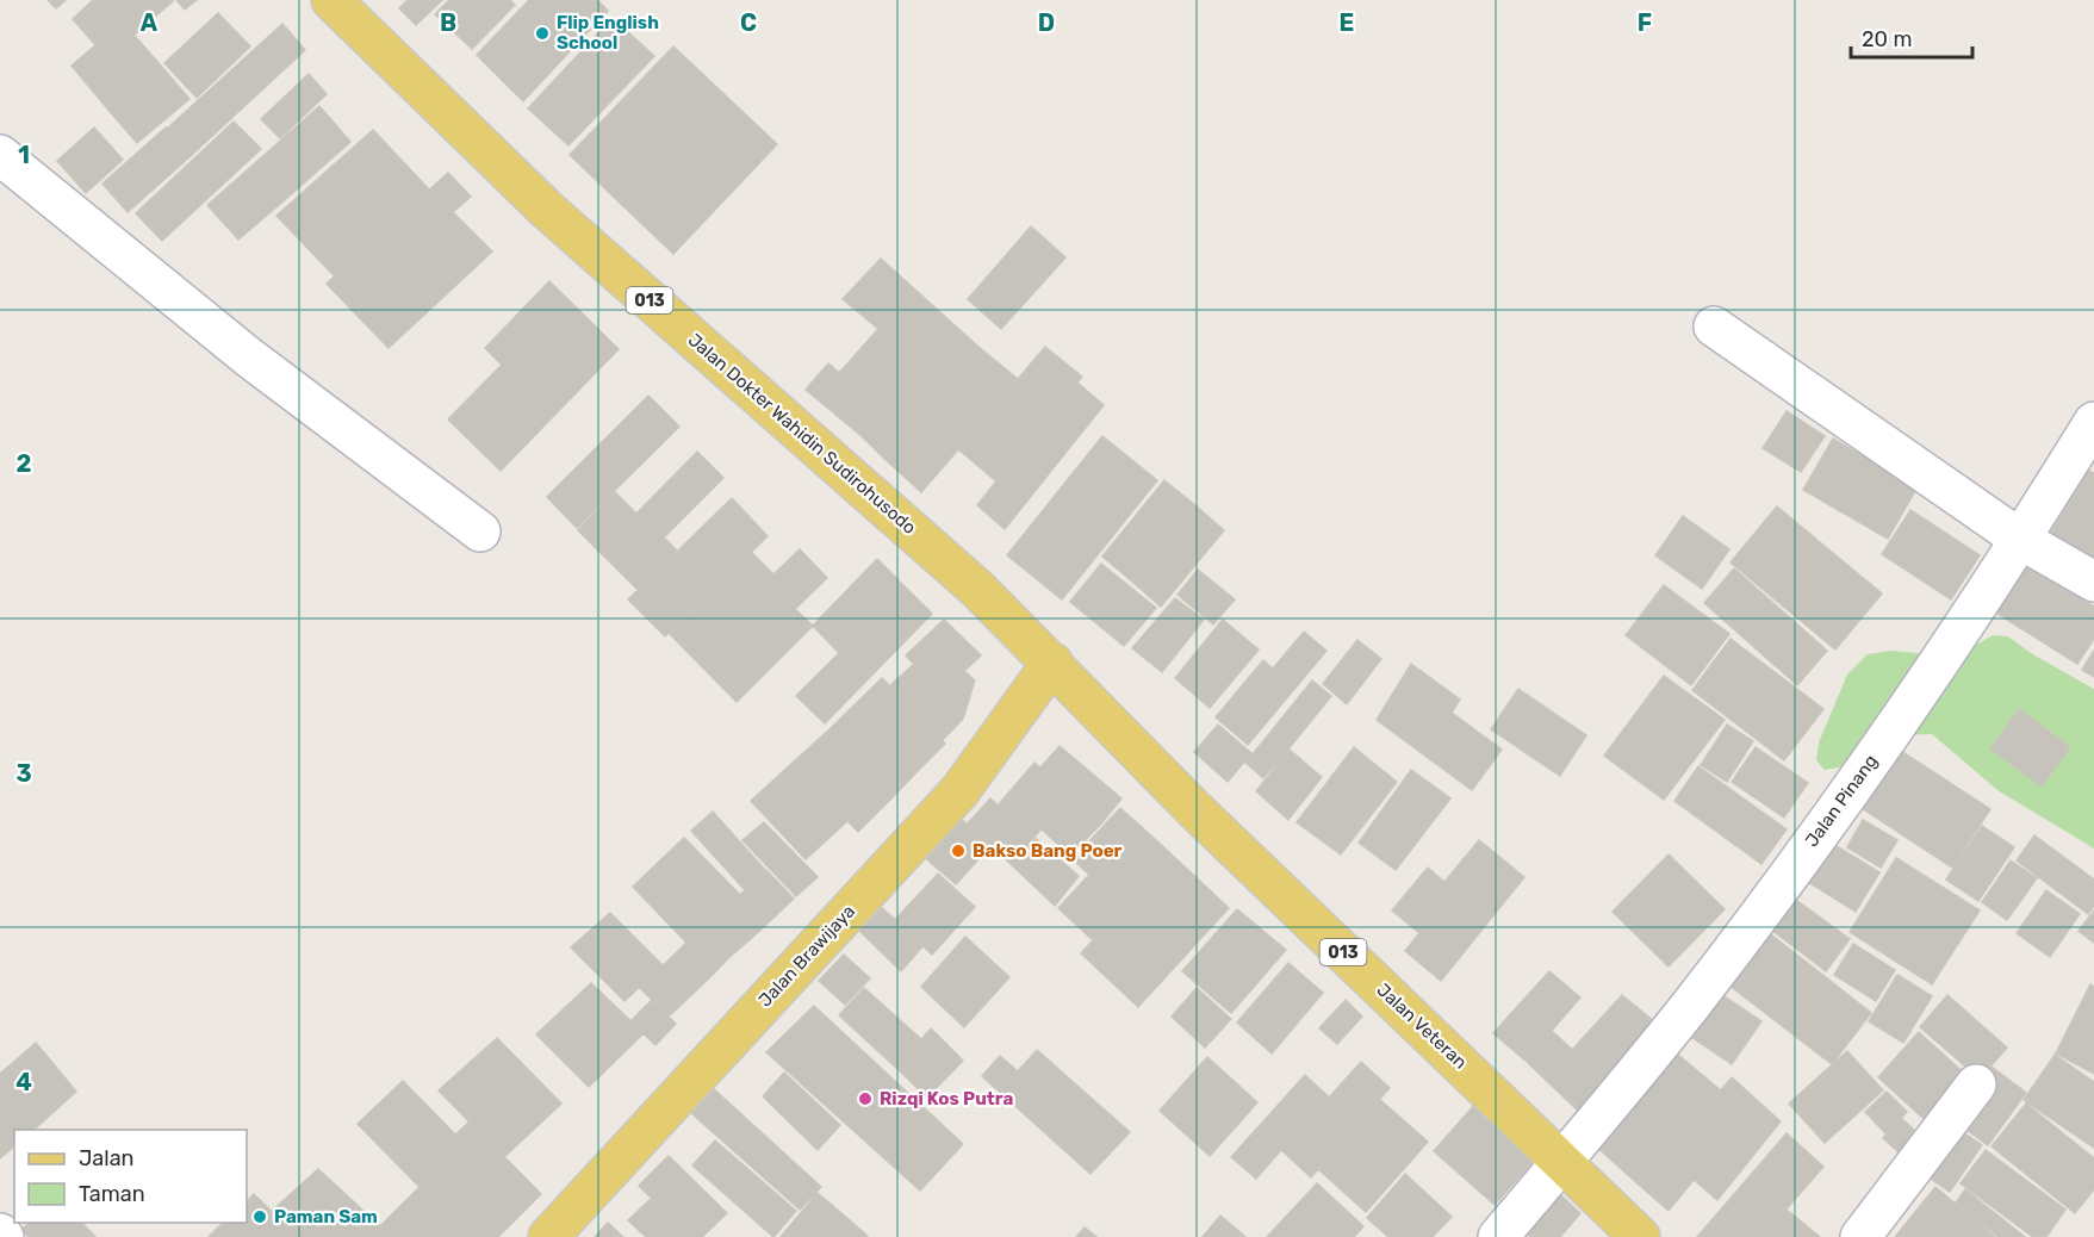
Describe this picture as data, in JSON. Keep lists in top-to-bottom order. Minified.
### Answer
{"streets":{"main road":["013","Jalan Dokter Wahidin Sudirohusodo","Jalan Brawijaya","Jalan Veteran"],"street":["Jalan Pinang"]},"crossings":[["Jalan Dokter Wahidin Sudirohusodo","Jalan Brawijaya"],["Jalan Dokter Wahidin Sudirohusodo","Jalan Veteran"],["Jalan Pinang","Jalan Veteran"],["Jalan Brawijaya","Jalan Veteran"]],"places":["Flip English School","Bakso Bang Poer","Rizqi Kos Putra","Paman Sam"],"legend":["Jalan","Taman"],"scale_bar":"20 m","grid":{"columns":["A","B","C","D","E","F"],"rows":["1","2","3","4"]}}
